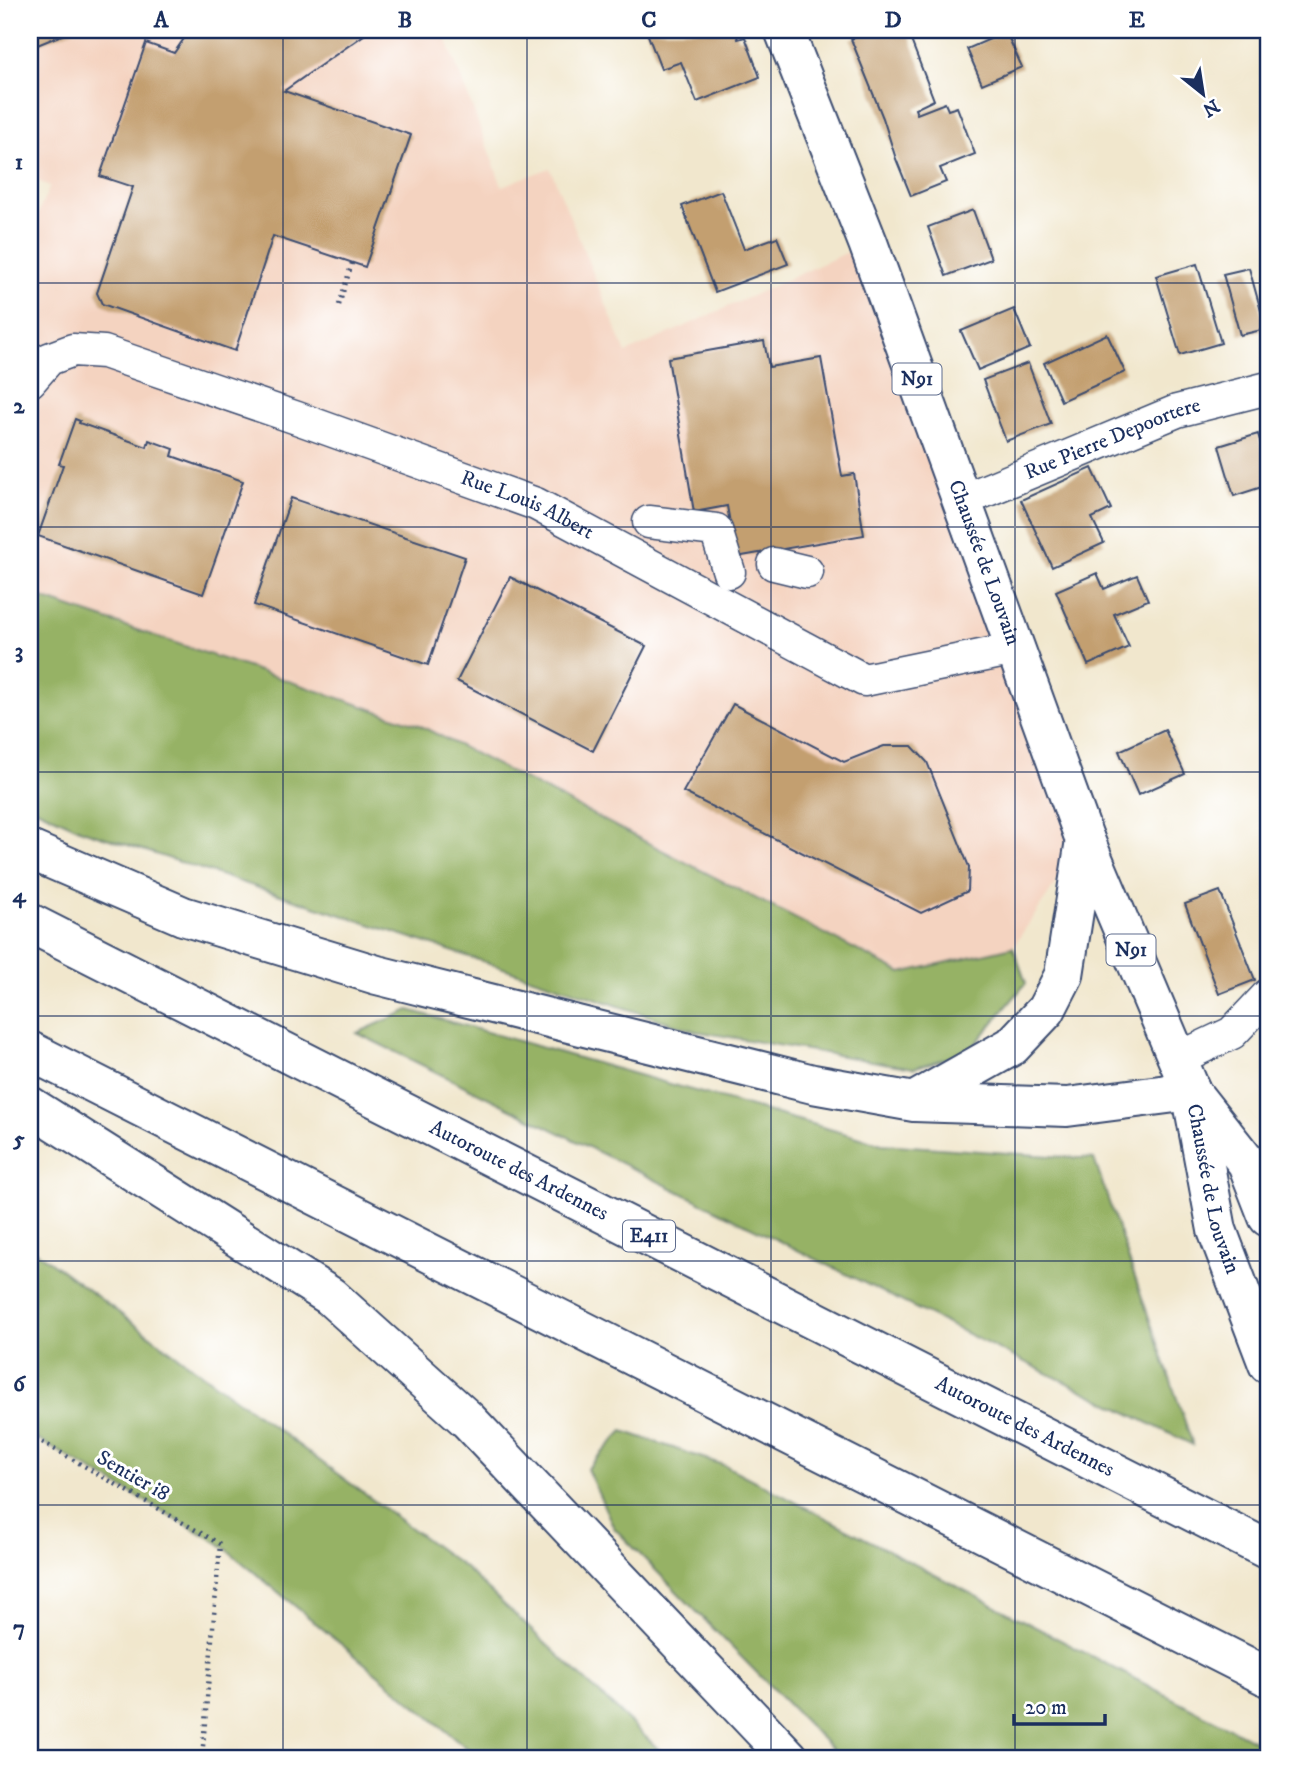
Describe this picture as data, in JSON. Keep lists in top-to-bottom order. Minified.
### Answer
{"streets":{"main road":["N91","Chaussée de Louvain","Autoroute des Ardennes","E411"],"street":["Rue Pierre Depoortere","Rue Louis Albert"],"path":["Sentier i8"]},"crossings":[["Rue Pierre Depoortere","Chaussée de Louvain"],["Rue Louis Albert","Chaussée de Louvain"]],"scale_bar":"20 m","north":"bottom right","grid":{"columns":["A","B","C","D","E"],"rows":["1","2","3","4","5","6","7"]}}
